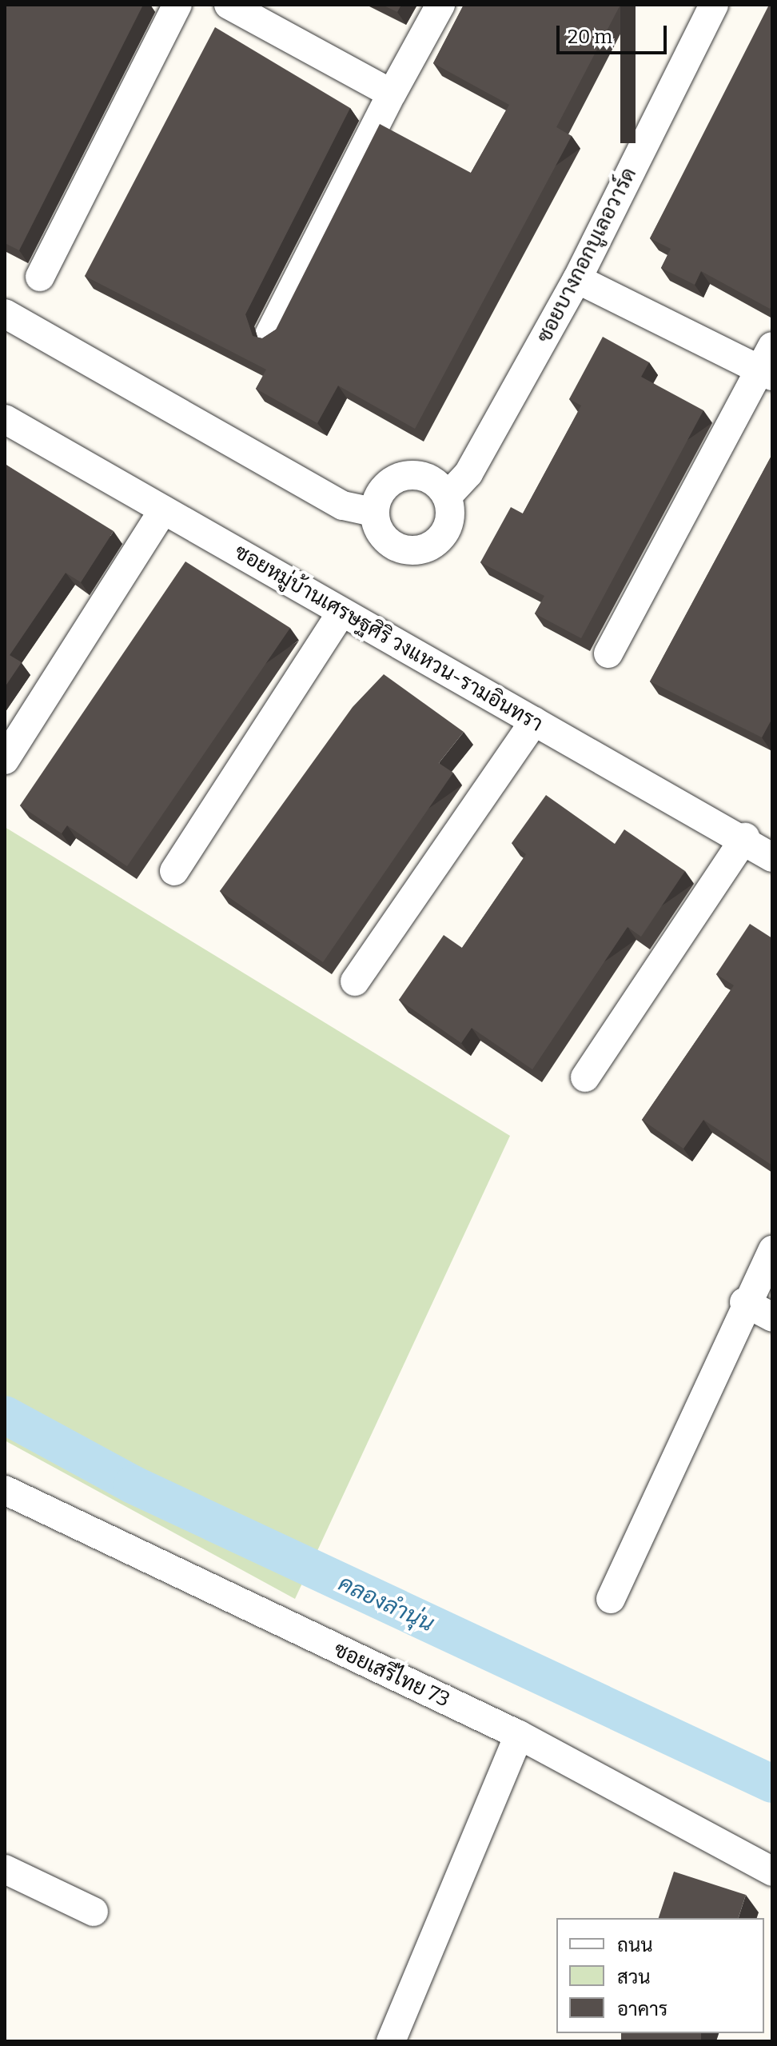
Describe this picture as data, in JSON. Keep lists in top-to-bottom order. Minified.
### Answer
{"streets":{"street":["ซอยบางกอกบูเลอวาร์ด","ซอยหมู่บ้านเศรษฐศิริ วงแหวน-รามอินทรา","ซอยเสรีไทย 73"]},"water":["คลองลำนุ่น"],"legend":["ถนน","สวน","อาคาร"],"scale_bar":"20 m"}
